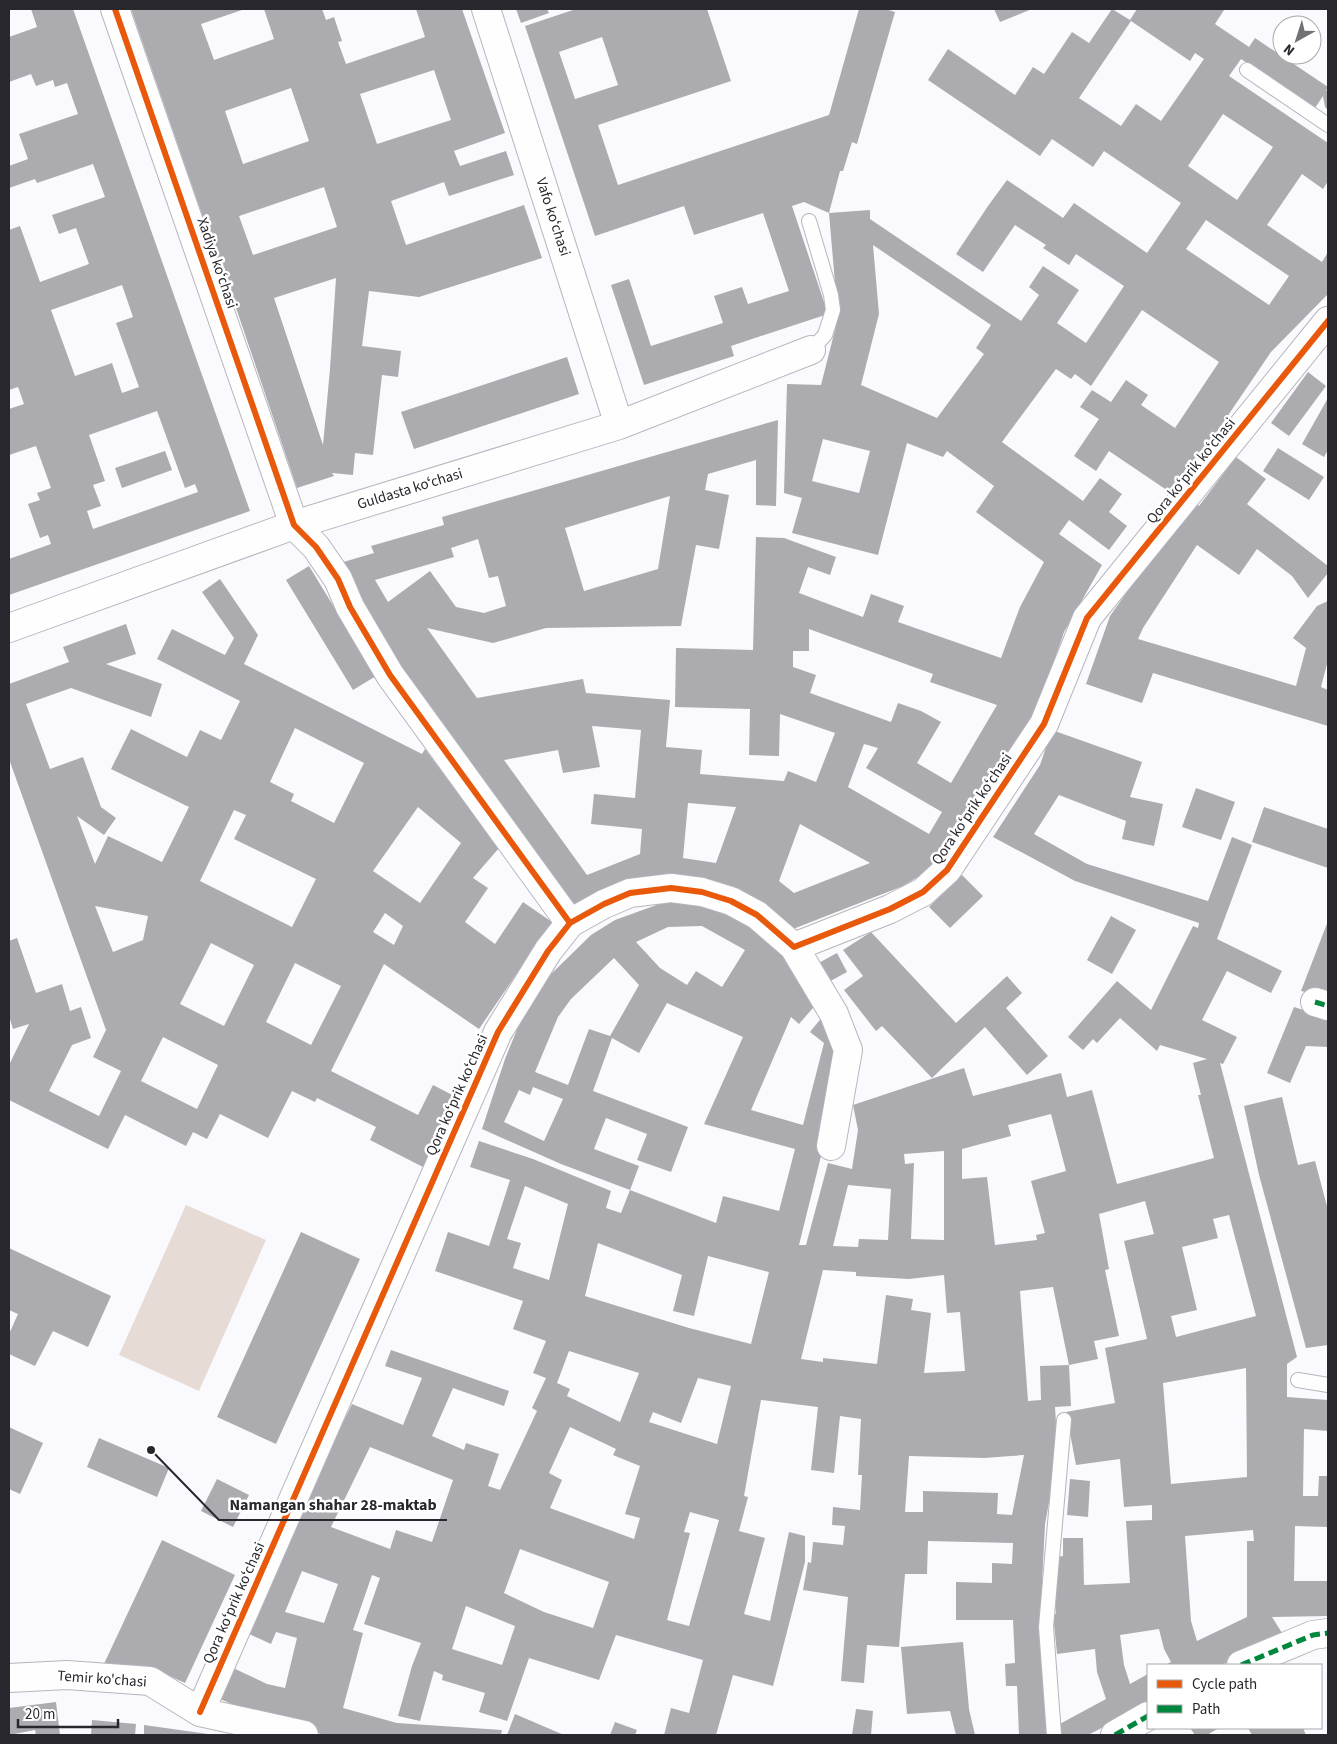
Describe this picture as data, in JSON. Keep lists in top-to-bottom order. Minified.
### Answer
{"streets":{"street":["Vafo koʻchasi","Xadiya koʻchasi","Qora koʻprik koʻchasi","Guldasta koʻchasi","Temir ko'chasi"]},"crossings":[["Vafo koʻchasi","Guldasta koʻchasi"],["Xadiya koʻchasi","Guldasta koʻchasi"],["Qora koʻprik koʻchasi","Temir ko'chasi"]],"places":["Namangan shahar 28-maktab"],"legend":["Cycle path","Path"],"scale_bar":"20 m","north":"bottom left"}
